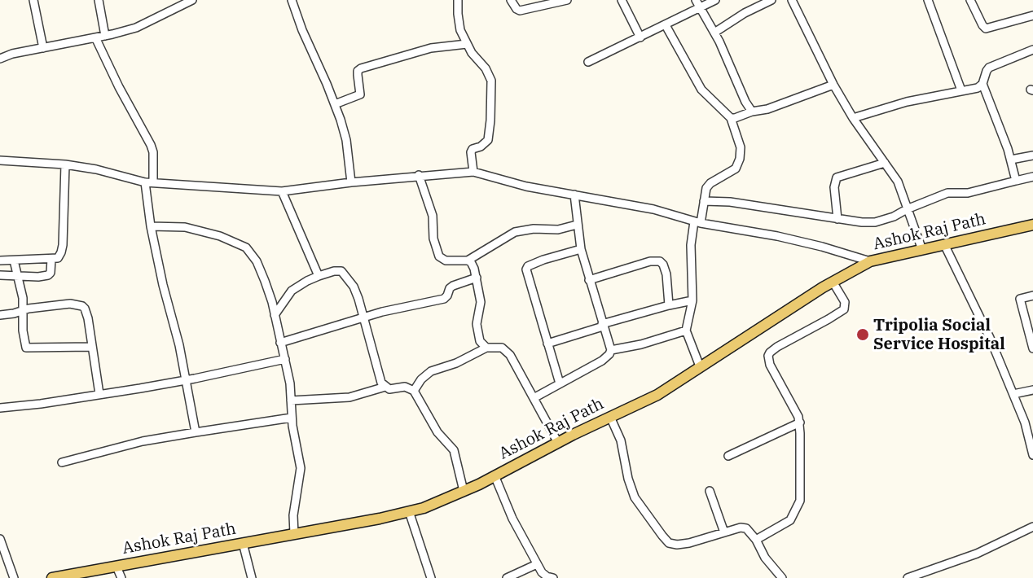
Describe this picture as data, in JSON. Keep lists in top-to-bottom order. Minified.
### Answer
{"streets":{"main road":["Ashok Raj Path"]},"places":["Tripolia Social Service Hospital"]}
